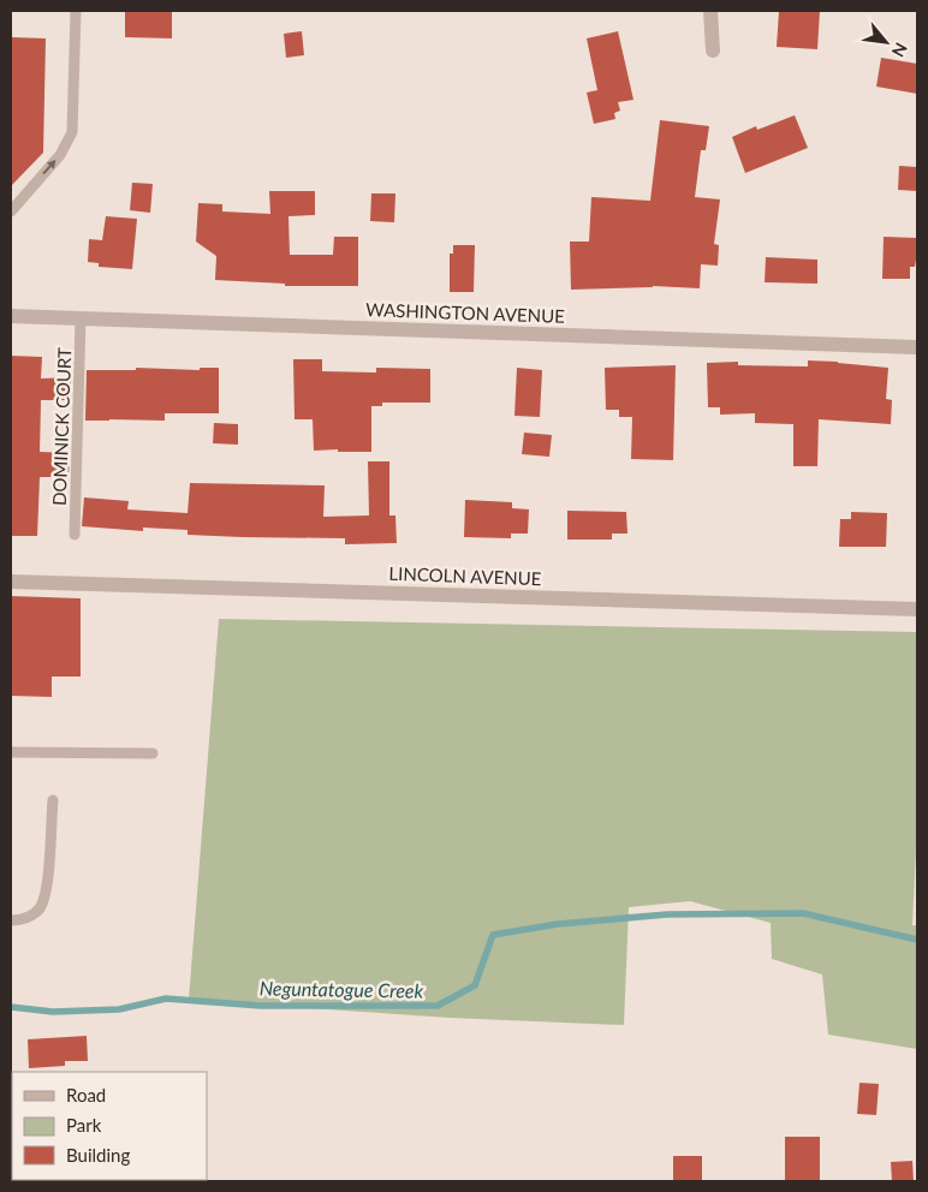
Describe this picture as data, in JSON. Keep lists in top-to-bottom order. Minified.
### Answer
{"streets":{"street":["WASHINGTON AVENUE","LINCOLN AVENUE"],"lane":["DOMINICK COURT"]},"crossings":[["WASHINGTON AVENUE","DOMINICK COURT"]],"water":["Neguntatogue Creek"],"legend":["Road","Park","Building"],"north":"bottom right"}
